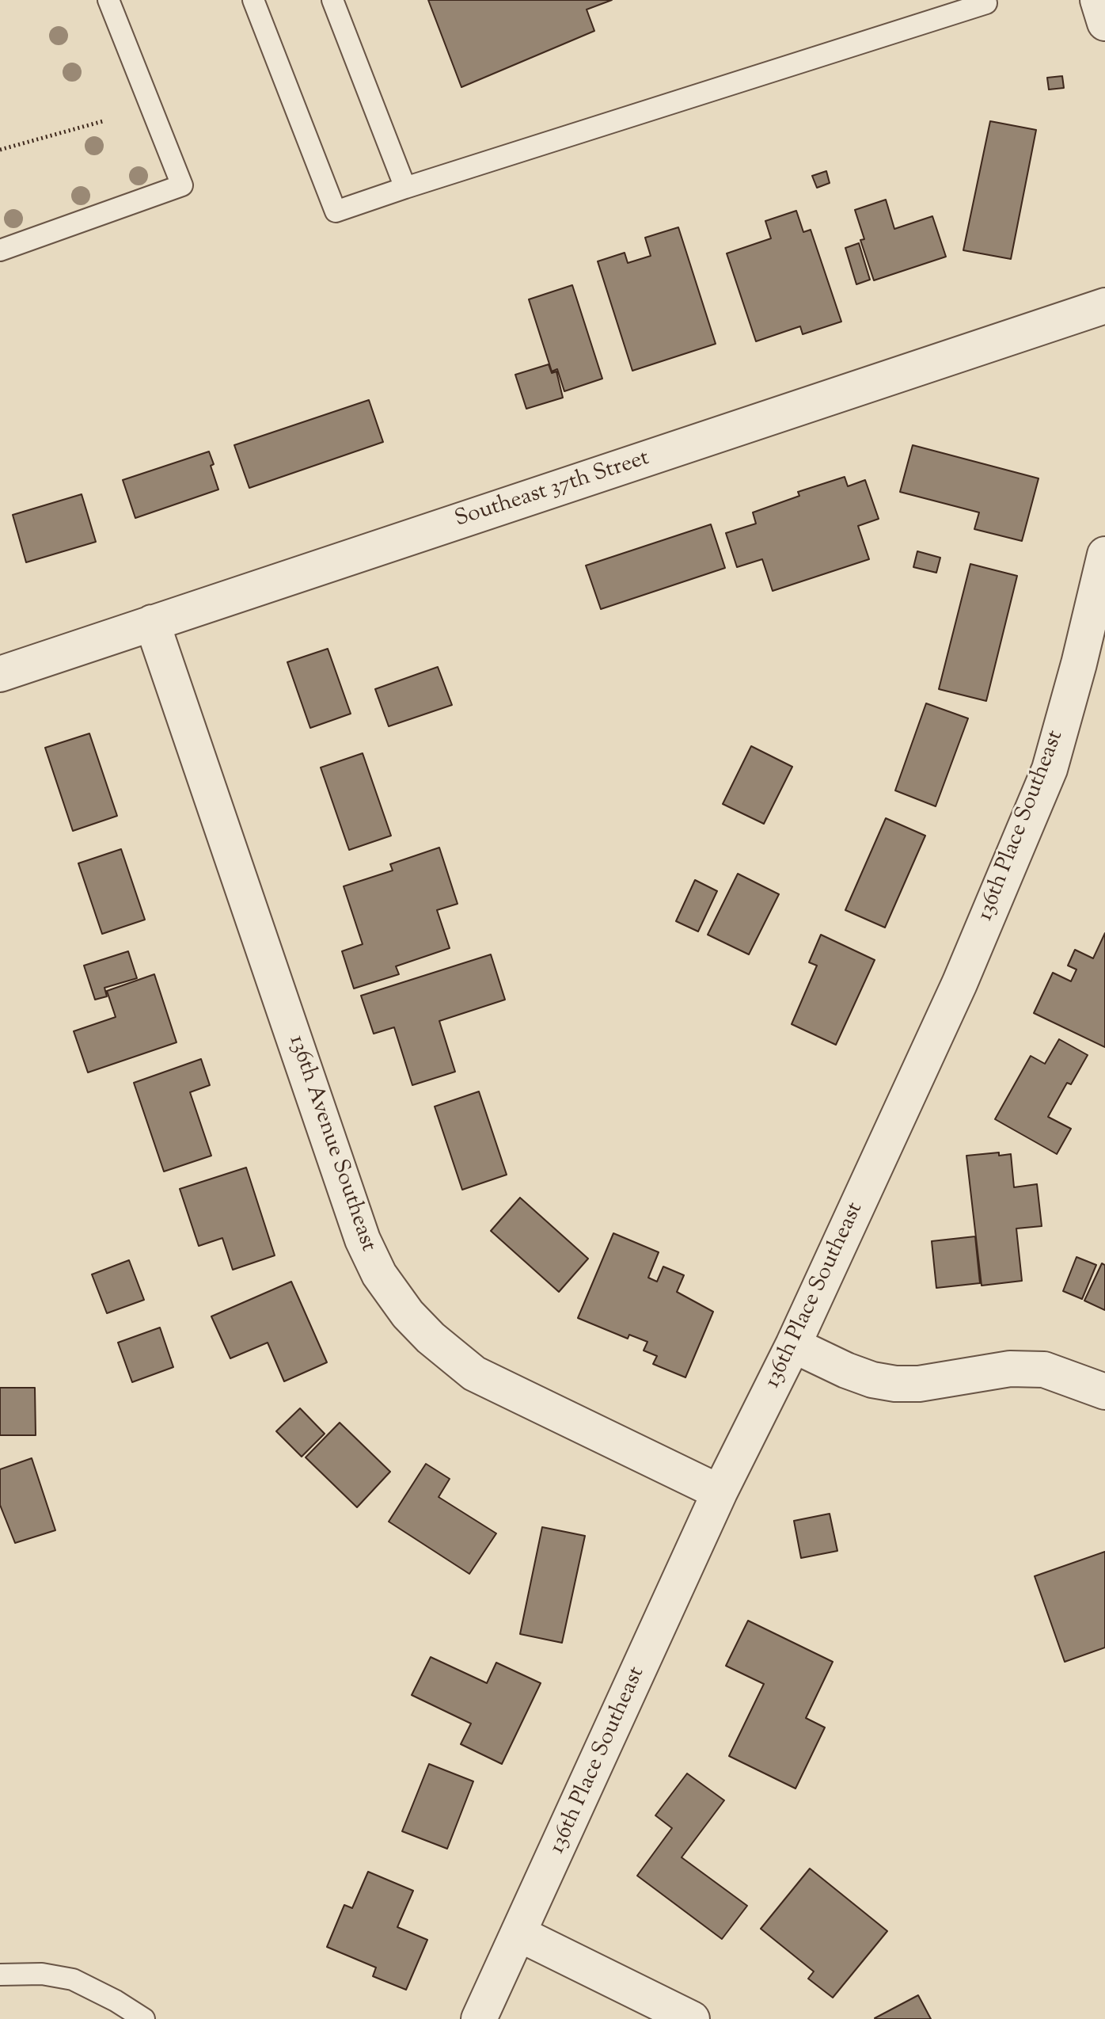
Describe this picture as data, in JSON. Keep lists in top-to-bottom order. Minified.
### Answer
{"streets":{"street":["Southeast 37th Street","136th Place Southeast","136th Avenue Southeast"]},"crossings":[["Southeast 37th Street","136th Avenue Southeast"],["136th Place Southeast","136th Avenue Southeast"]]}
